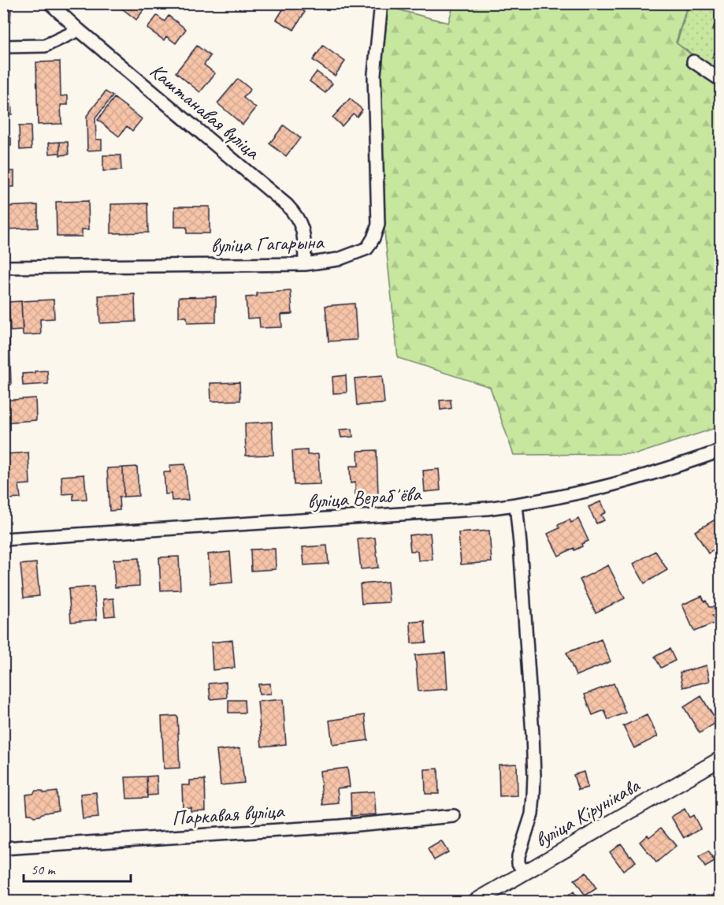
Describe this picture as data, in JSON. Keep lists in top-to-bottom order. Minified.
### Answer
{"streets":{"street":["Каштанавая вуліца","вуліца Гагарына","вуліца Верабʼёва","вуліца Кірунікава","Паркавая вуліца"]},"crossings":[["Каштанавая вуліца","вуліца Гагарына"]],"scale_bar":"50 m"}
